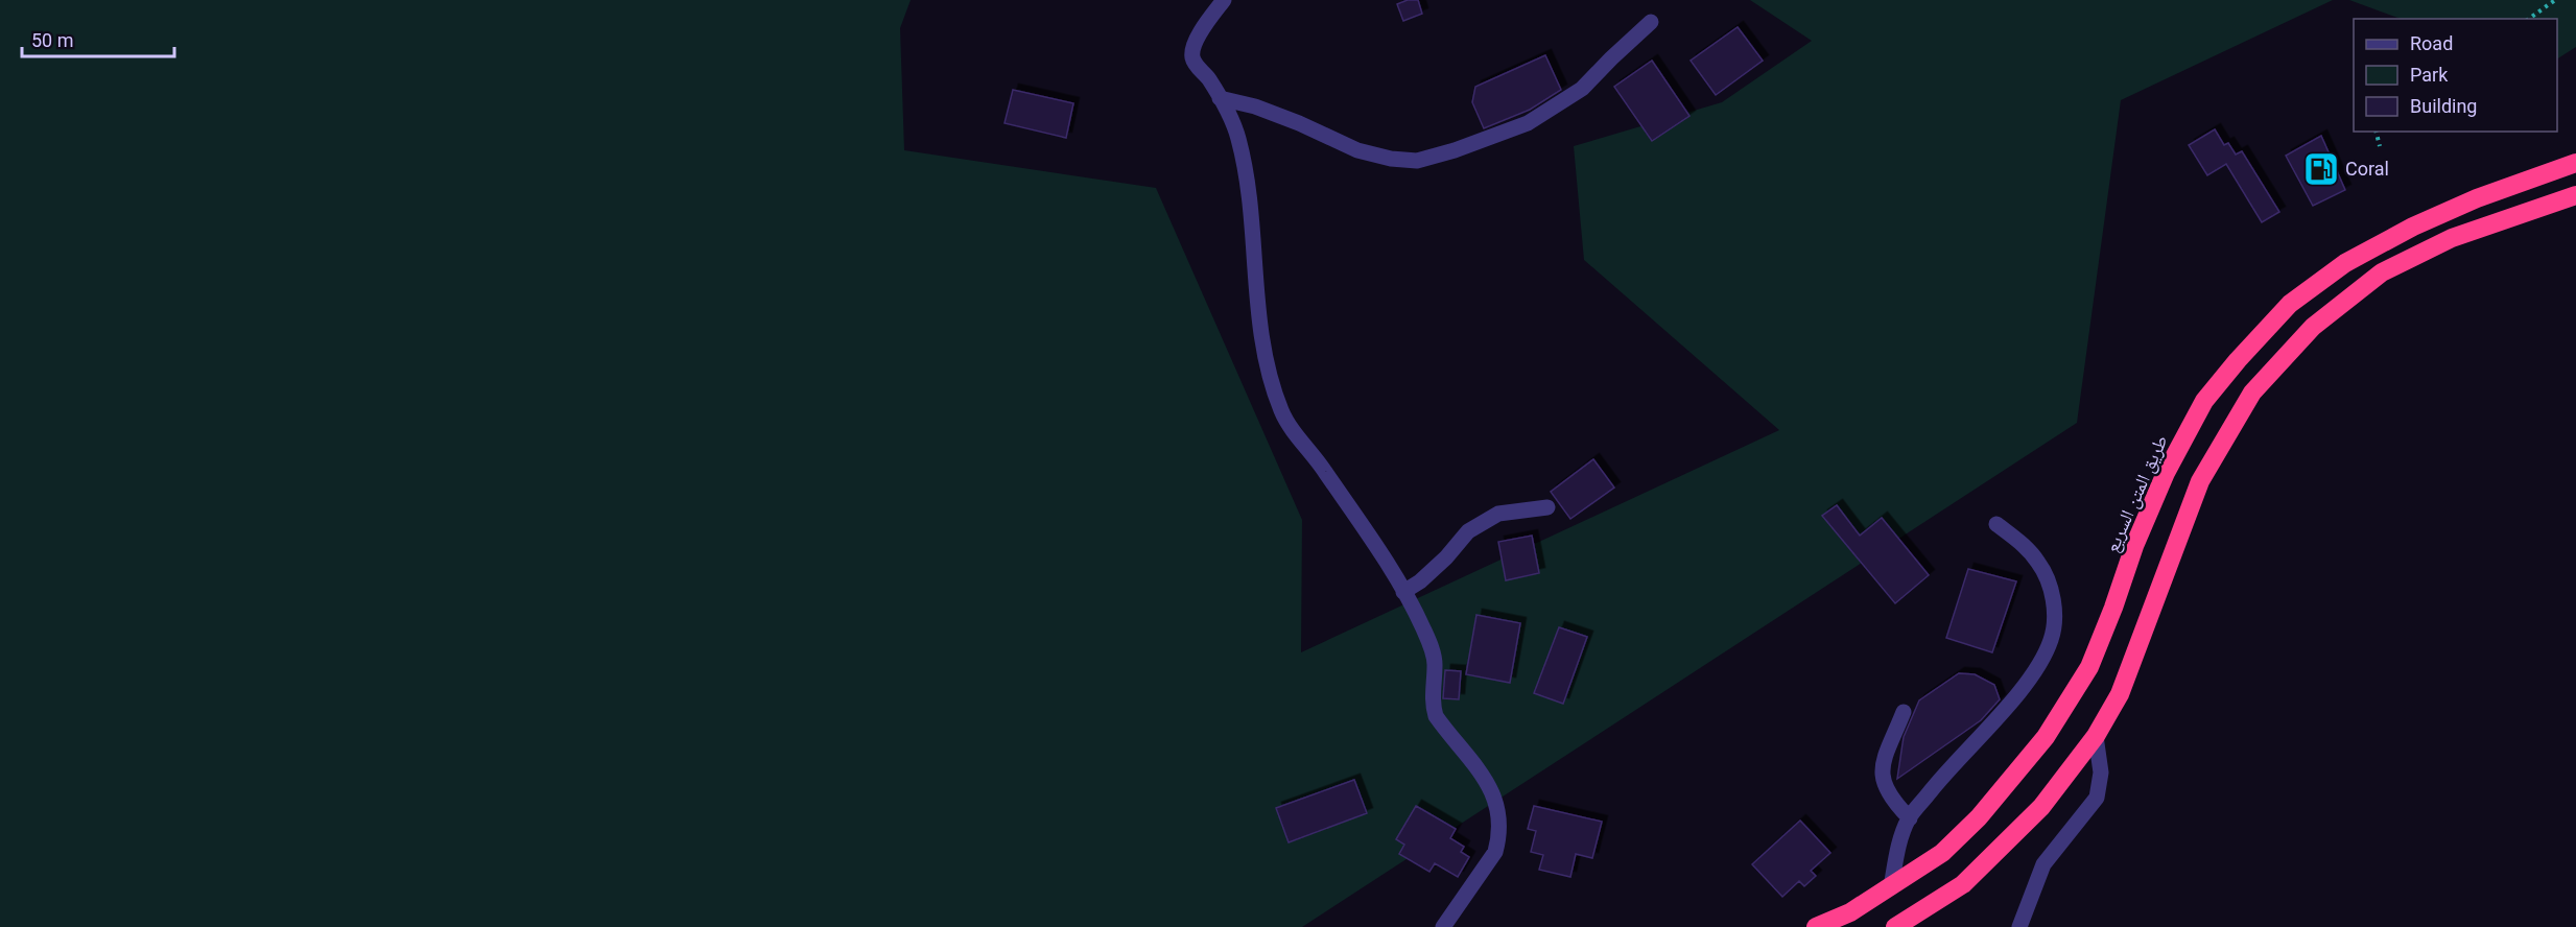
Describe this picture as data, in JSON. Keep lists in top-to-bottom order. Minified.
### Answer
{"streets":{"highway":["طريق المتن السريع"]},"places":{"fuel station":["Coral"]},"legend":["Road","Park","Building"],"scale_bar":"50 m"}
